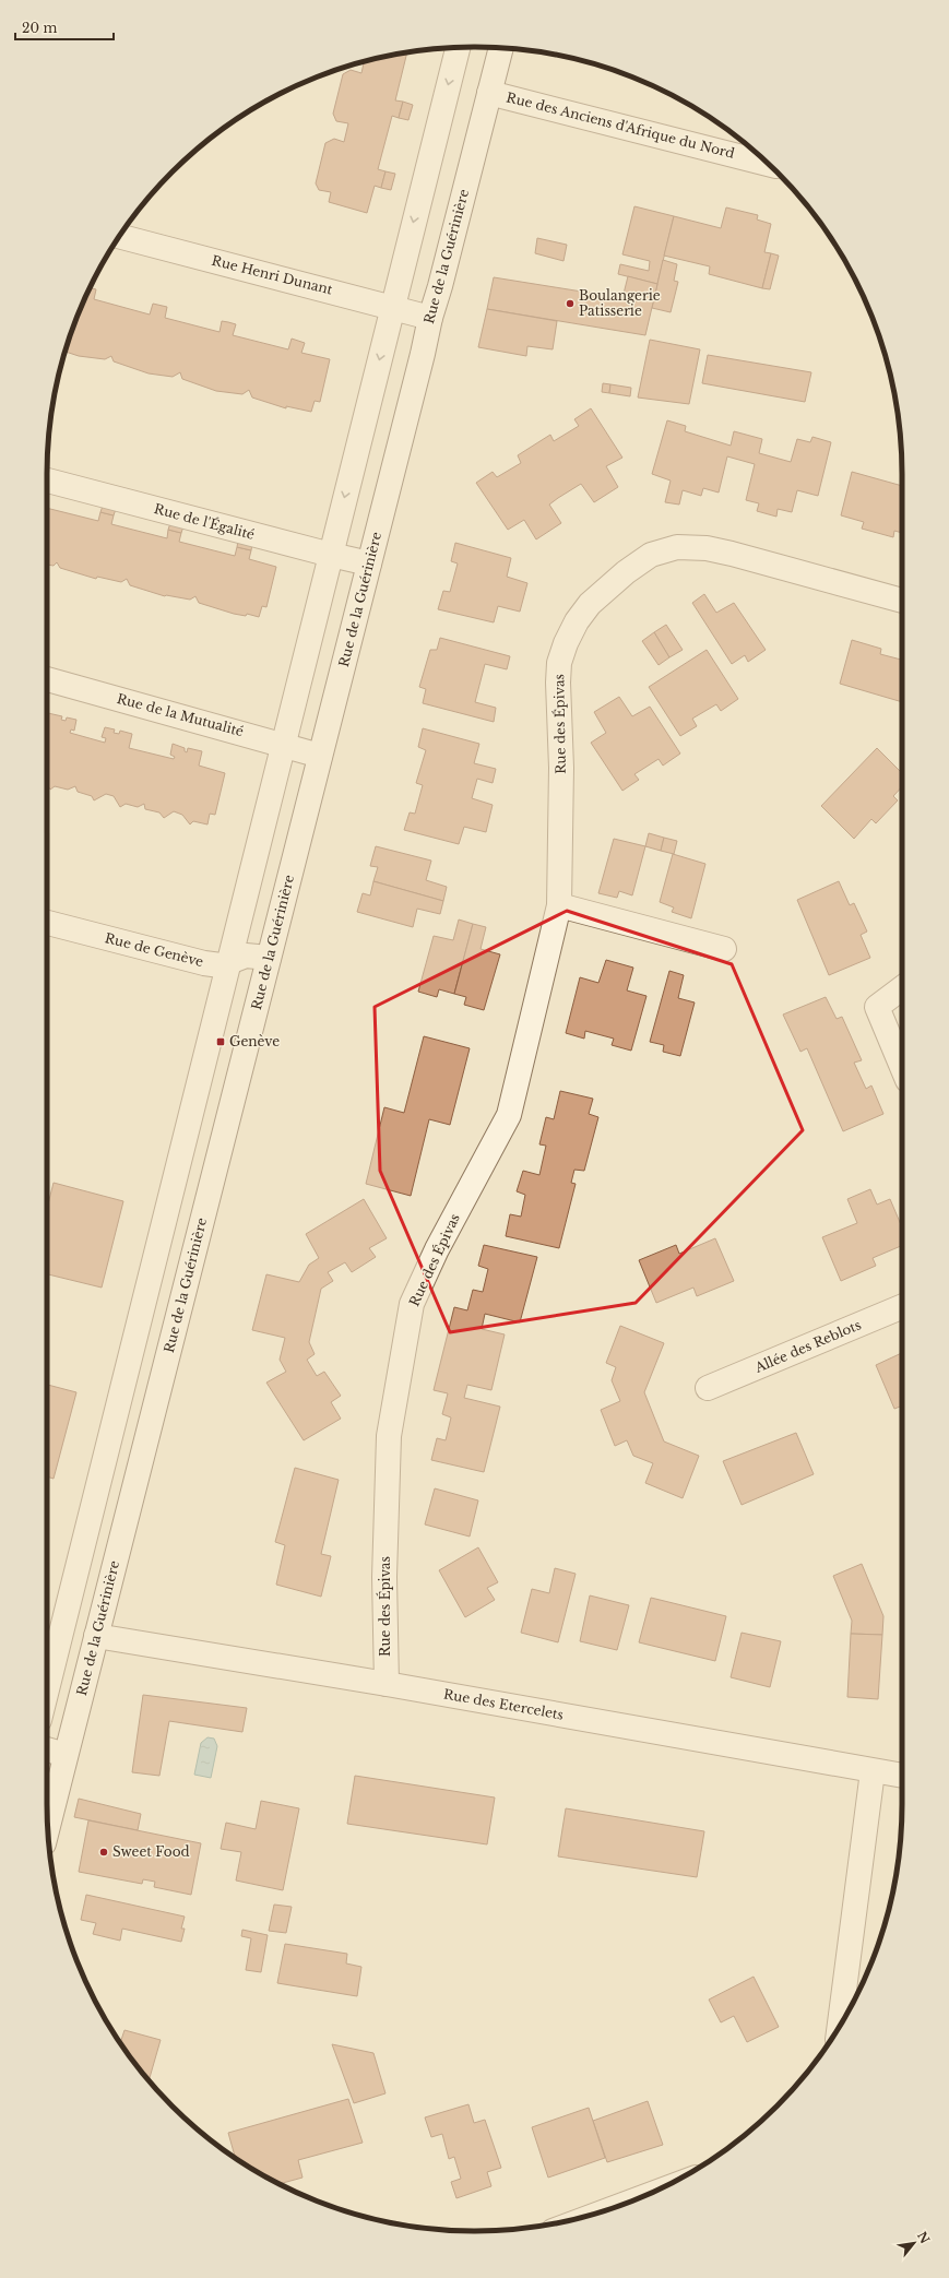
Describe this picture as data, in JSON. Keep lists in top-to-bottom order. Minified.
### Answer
{"streets":{"street":["Rue des Anciens d'Afrique du Nord","Rue de la Guérinière","Rue Henri Dunant","Rue de l'Égalité","Rue de la Mutualité","Rue des Épivas","Rue de Genève","Allée des Reblots","Rue des Etercelets"]},"crossings":[["Rue des Anciens d'Afrique du Nord","Rue de la Guérinière"],["Rue de la Guérinière","Rue Henri Dunant"],["Rue de la Guérinière","Rue de l'Égalité"],["Rue de la Guérinière","Rue de la Mutualité"],["Rue de la Guérinière","Rue de Genève"],["Rue de la Guérinière","Rue des Etercelets"],["Rue des Épivas","Rue des Etercelets"]],"places":{"other":["Boulangerie Patisserie","Sweet Food"],"transit":["Genève"]},"scale_bar":"20 m","north":"top right"}
